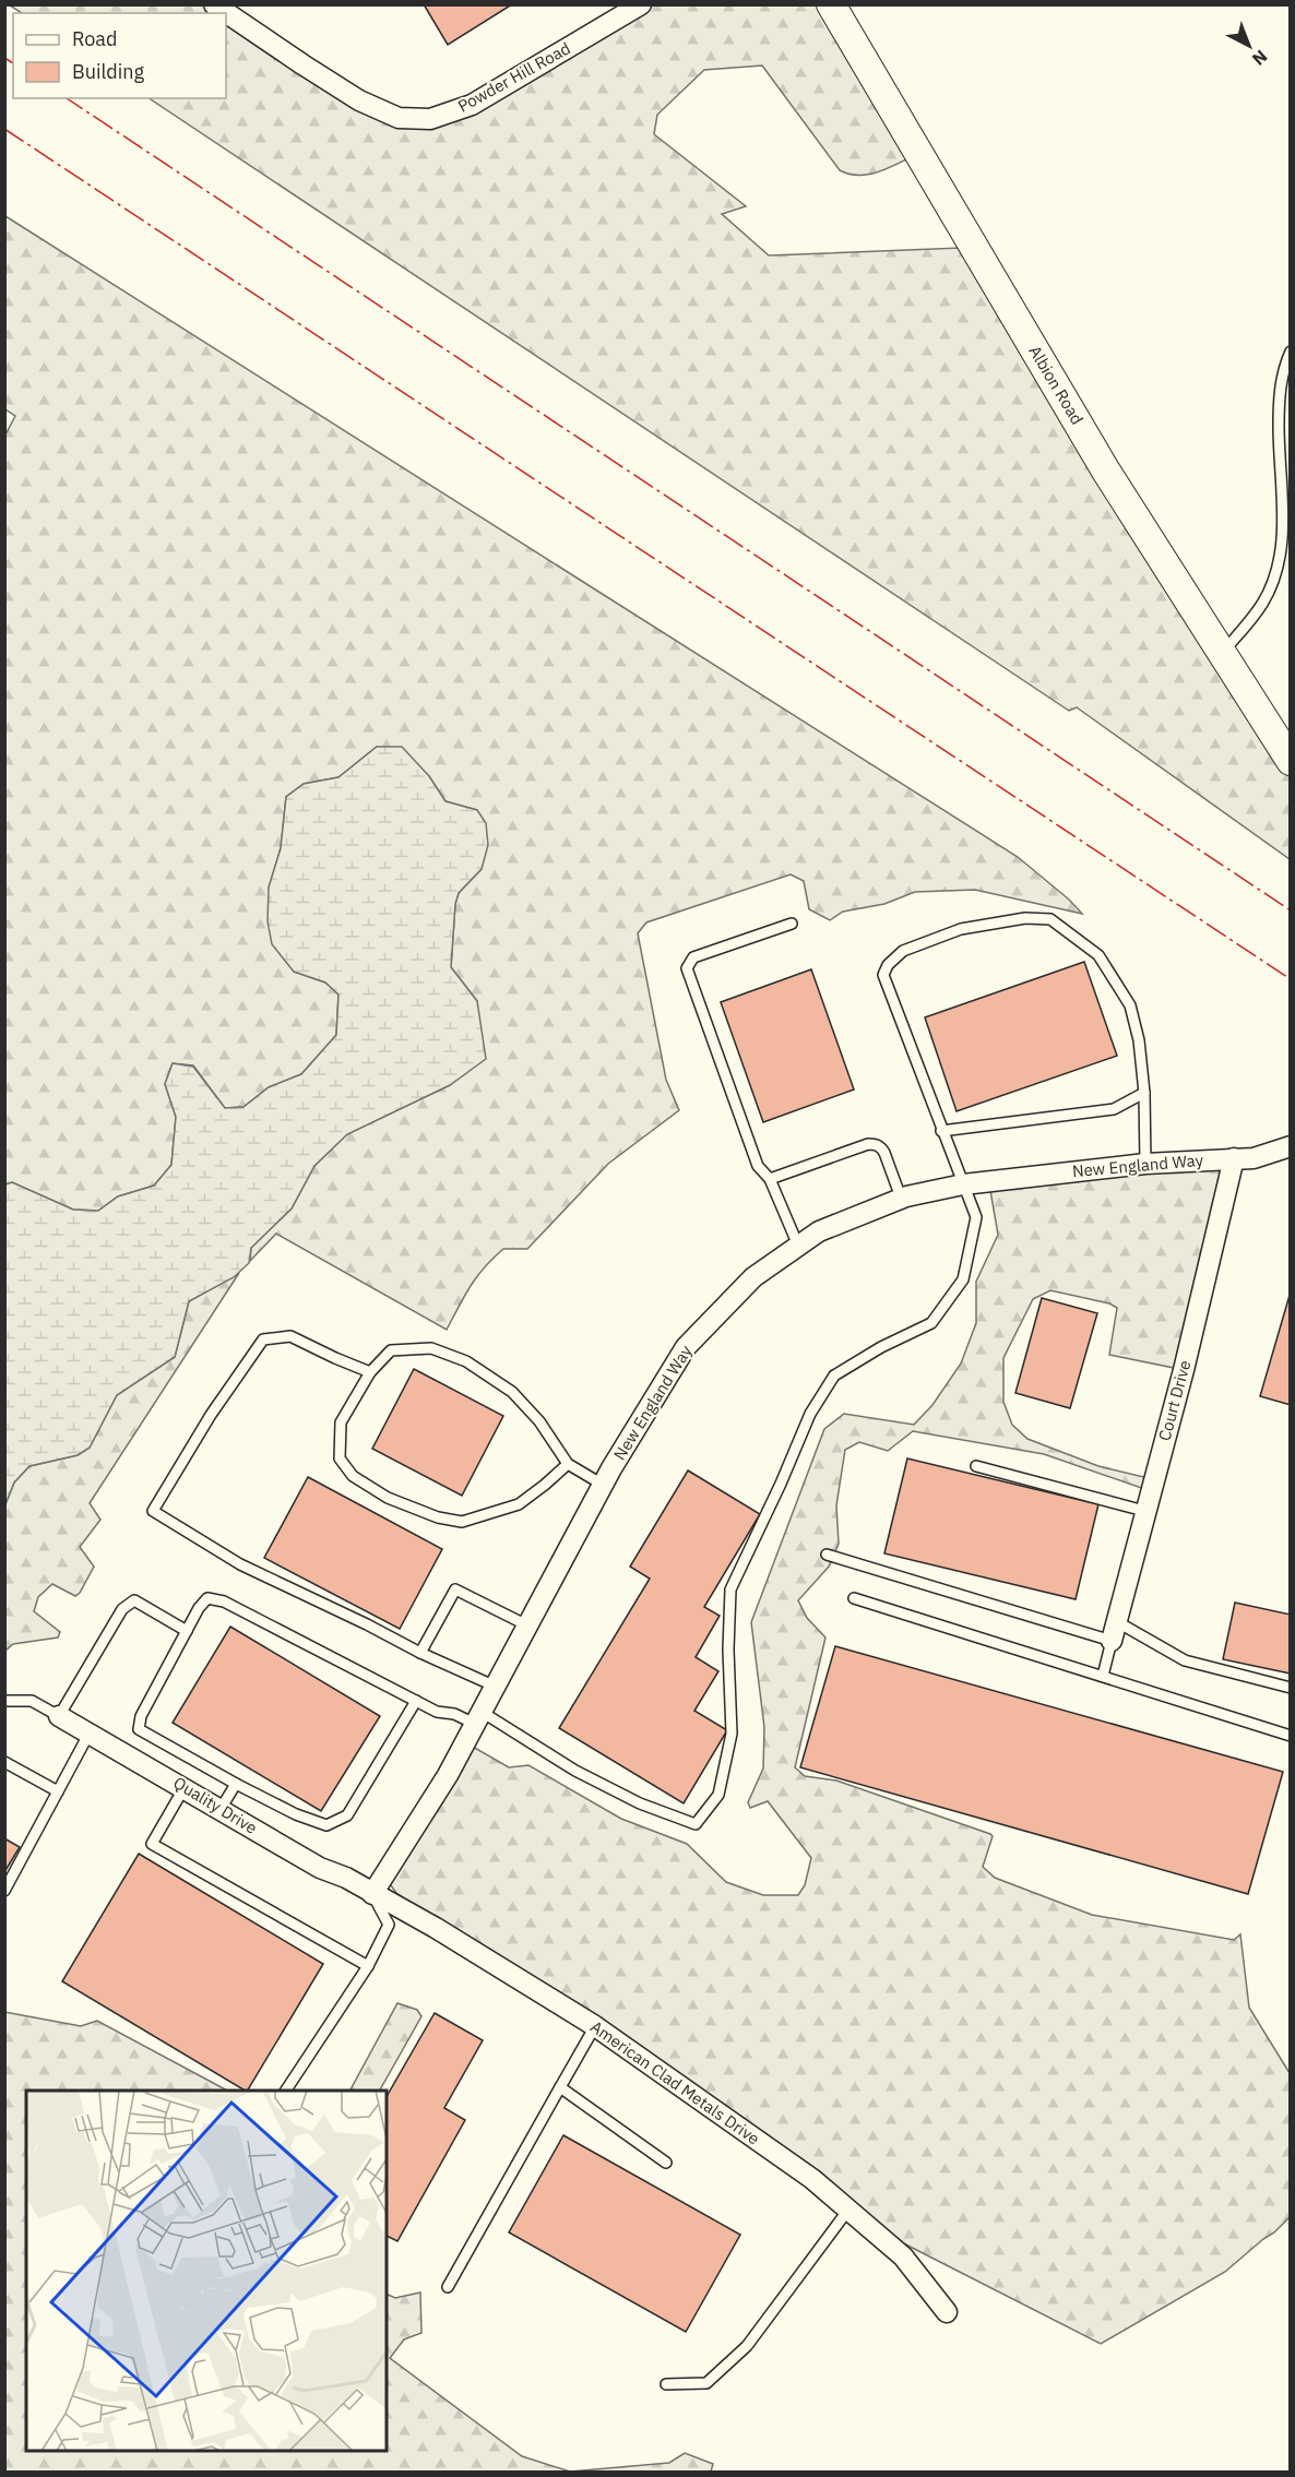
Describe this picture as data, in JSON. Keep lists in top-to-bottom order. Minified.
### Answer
{"streets":{"main road":["Albion Road"],"street":["Powder Hill Road","New England Way","Court Drive","Quality Drive","American Clad Metals Drive"]},"crossings":[["New England Way","Court Drive"],["New England Way","Quality Drive"],["New England Way","American Clad Metals Drive"],["Quality Drive","American Clad Metals Drive"]],"legend":["Road","Building"],"north":"bottom right"}
